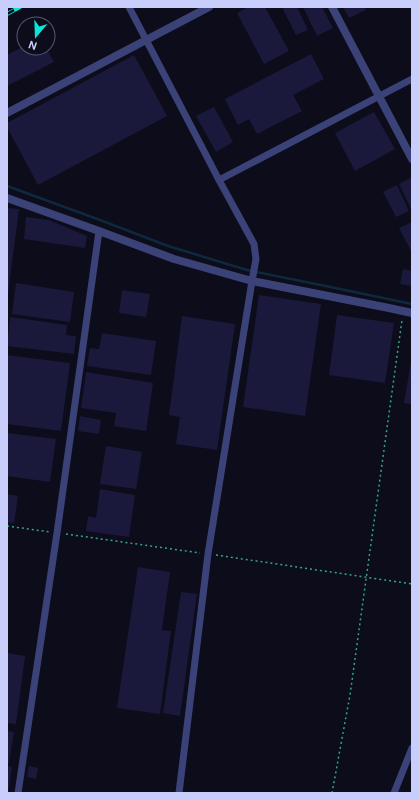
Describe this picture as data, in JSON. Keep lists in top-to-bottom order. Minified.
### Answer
{"north":"bottom"}
